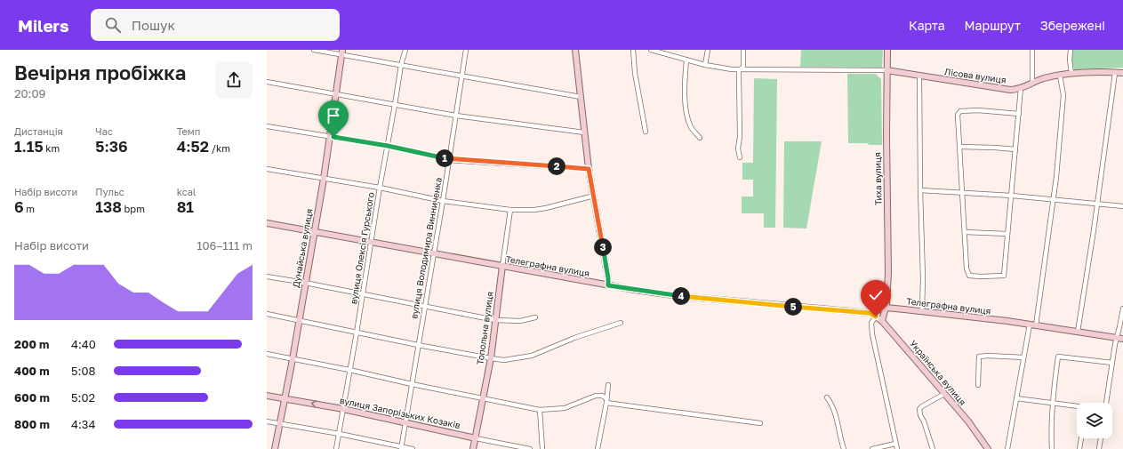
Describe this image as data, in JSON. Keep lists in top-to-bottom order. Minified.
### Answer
{"streets":{"main road":["Лісова вулиця","Тиха вулиця","Дунайська вулиця","Телеграфна вулиця","Топольна вулиця","Українська вулиця","вулиця Запорізьких Козаків"],"street":["вулиця Олексія Гурського","вулиця Володимира Винниченка"]},"crossings":[["Лісова вулиця","Тиха вулиця"],["Тиха вулиця","Телеграфна вулиця"],["Тиха вулиця","Українська вулиця"],["Дунайська вулиця","Телеграфна вулиця"],["Дунайська вулиця","вулиця Запорізьких Козаків"],["вулиця Олексія Гурського","Телеграфна вулиця"],["вулиця Олексія Гурського","вулиця Запорізьких Козаків"],["вулиця Володимира Винниченка","Телеграфна вулиця"],["вулиця Володимира Винниченка","вулиця Запорізьких Козаків"],["Телеграфна вулиця","Топольна вулиця"],["Телеграфна вулиця","Українська вулиця"],["Топольна вулиця","вулиця Запорізьких Козаків"]],"page":{"header":"Milers","search":"Пошук","nav":["Карта","Маршрут","Збережені"],"heading":["Вечірня пробіжка","20:09"],"stats":[["Дистанція","1.15 km"],["Час","5:36"],["Темп","4:52 /km"],["Набір висоти","6 m"],["Пульс","138 bpm"],["kcal","81"]],"pins":["1","2","3","4","5"],"chart":["Набір висоти","106–111 m"],"list":[{"name":"200 m","note":"4:40"},{"name":"400 m","note":"5:08"},{"name":"600 m","note":"5:02"},{"name":"800 m","note":"4:34"}]}}
